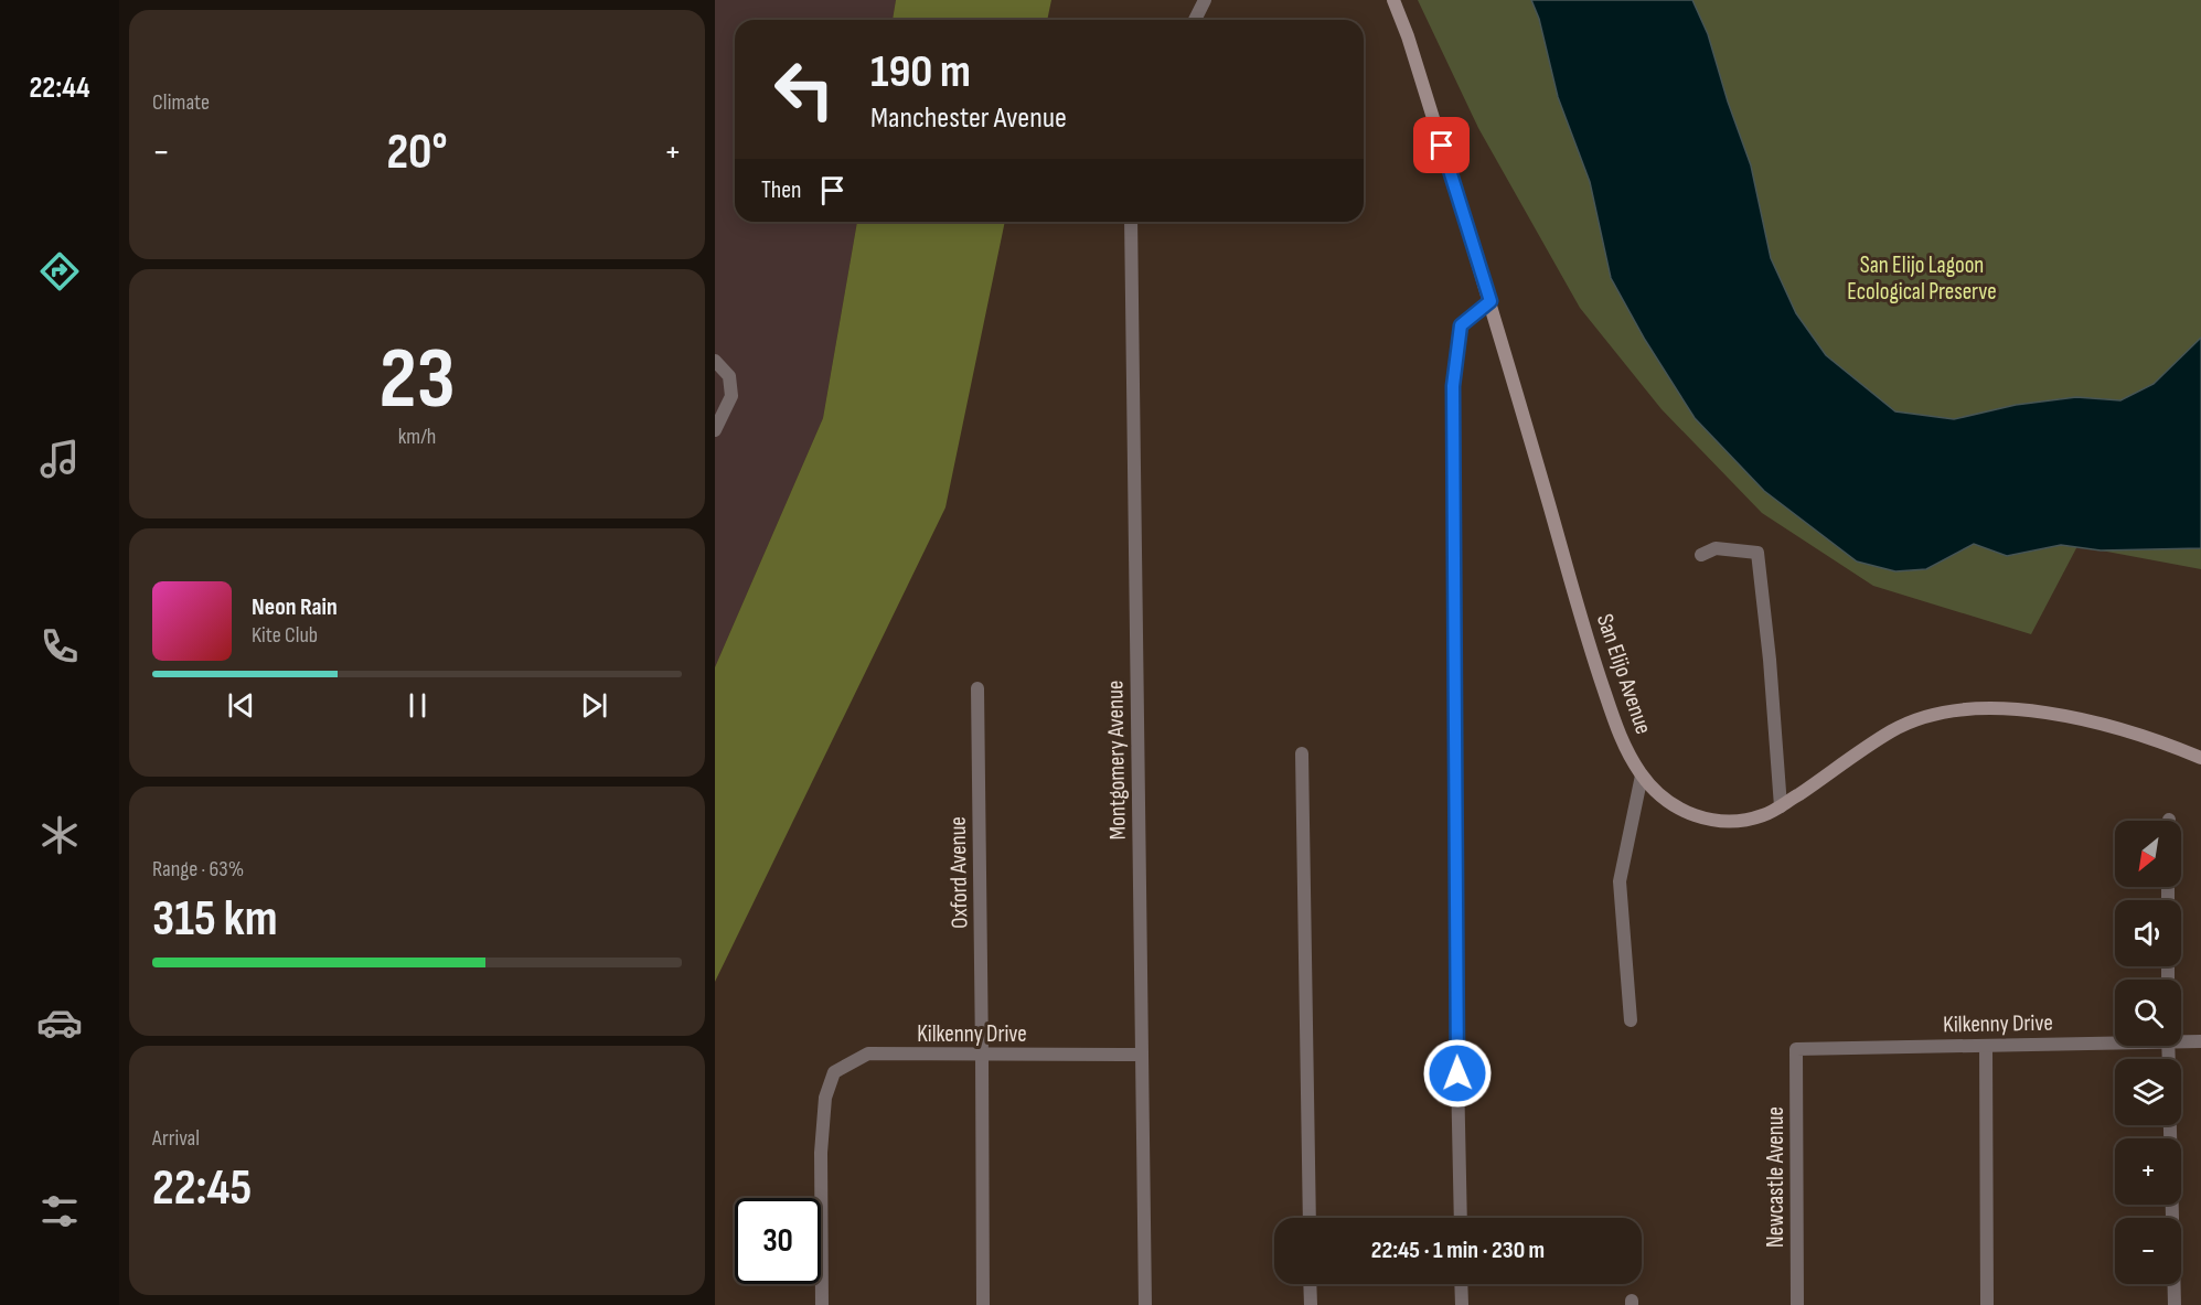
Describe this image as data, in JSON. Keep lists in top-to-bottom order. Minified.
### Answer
{"streets":{"main road":["San Elijo Avenue"],"street":["Montgomery Avenue","Oxford Avenue","Kilkenny Drive","Newcastle Avenue"]},"crossings":[["Montgomery Avenue","Kilkenny Drive"],["Oxford Avenue","Kilkenny Drive"],["Kilkenny Drive","Newcastle Avenue"]],"parks":["San Elijo Lagoon Ecological Preserve"],"north":"bottom left","page":{"tabs":"22:44","tile":["Climate",["23","km/h"],["Range · 63%","315 km"],["Arrival","22:45"]],"turn":["190 m","Manchester Avenue"],"heat":["−","20°","+"],"then":"Then","song":["Neon Rain","Kite Club"],"map_buttons":["+","−"],"limit":"30","trip":"22:45 · 1 min · 230 m"}}
